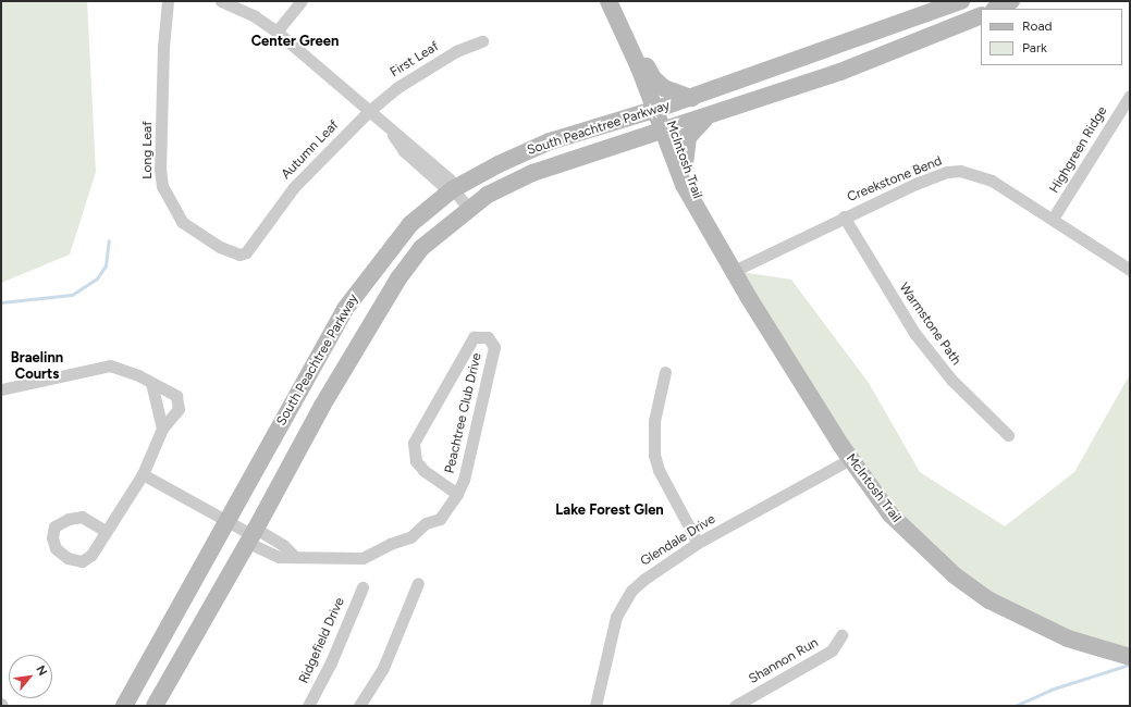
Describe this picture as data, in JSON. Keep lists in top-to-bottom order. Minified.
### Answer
{"streets":{"main road":["South Peachtree Parkway","McIntosh Trail"],"street":["First Leaf","Long Leaf","Autumn Leaf","Highgreen Ridge","Creekstone Bend","Warmstone Path","Peachtree Club Drive","Glendale Drive","Ridgefield Drive","Shannon Run"]},"crossings":[["First Leaf","Autumn Leaf"],["South Peachtree Parkway","McIntosh Trail"],["South Peachtree Parkway","Peachtree Club Drive"],["Long Leaf","Autumn Leaf"],["Highgreen Ridge","Creekstone Bend"],["McIntosh Trail","Creekstone Bend"],["McIntosh Trail","Glendale Drive"],["Creekstone Bend","Warmstone Path"]],"districts":["Center Green","Braelinn Courts","Lake Forest Glen"],"legend":["Road","Park"],"north":"top right"}
